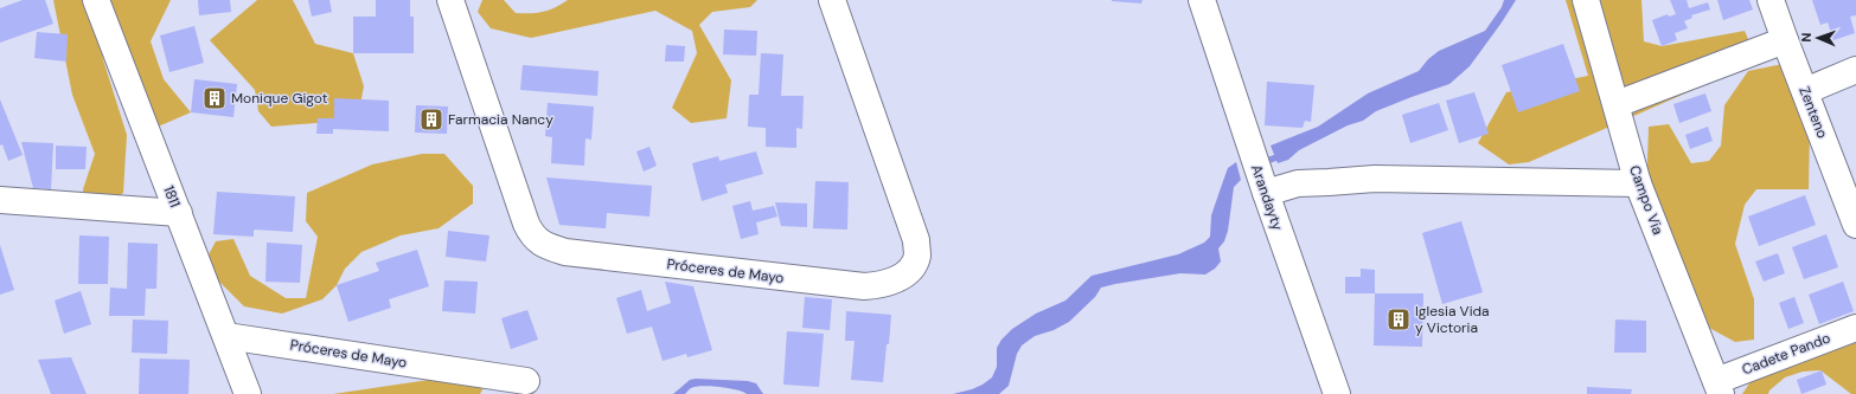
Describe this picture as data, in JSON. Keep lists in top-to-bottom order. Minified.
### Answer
{"streets":{"street":["Zenteno","1811","Arandayty","Campo Via","Próceres de Mayo","Cadete Pando"]},"crossings":[["1811","Próceres de Mayo"],["Campo Via","Cadete Pando"]],"places":{"building":["Monique Gigot","Farmacia Nancy","Iglesia Vida y Victoria"]},"north":"left"}
